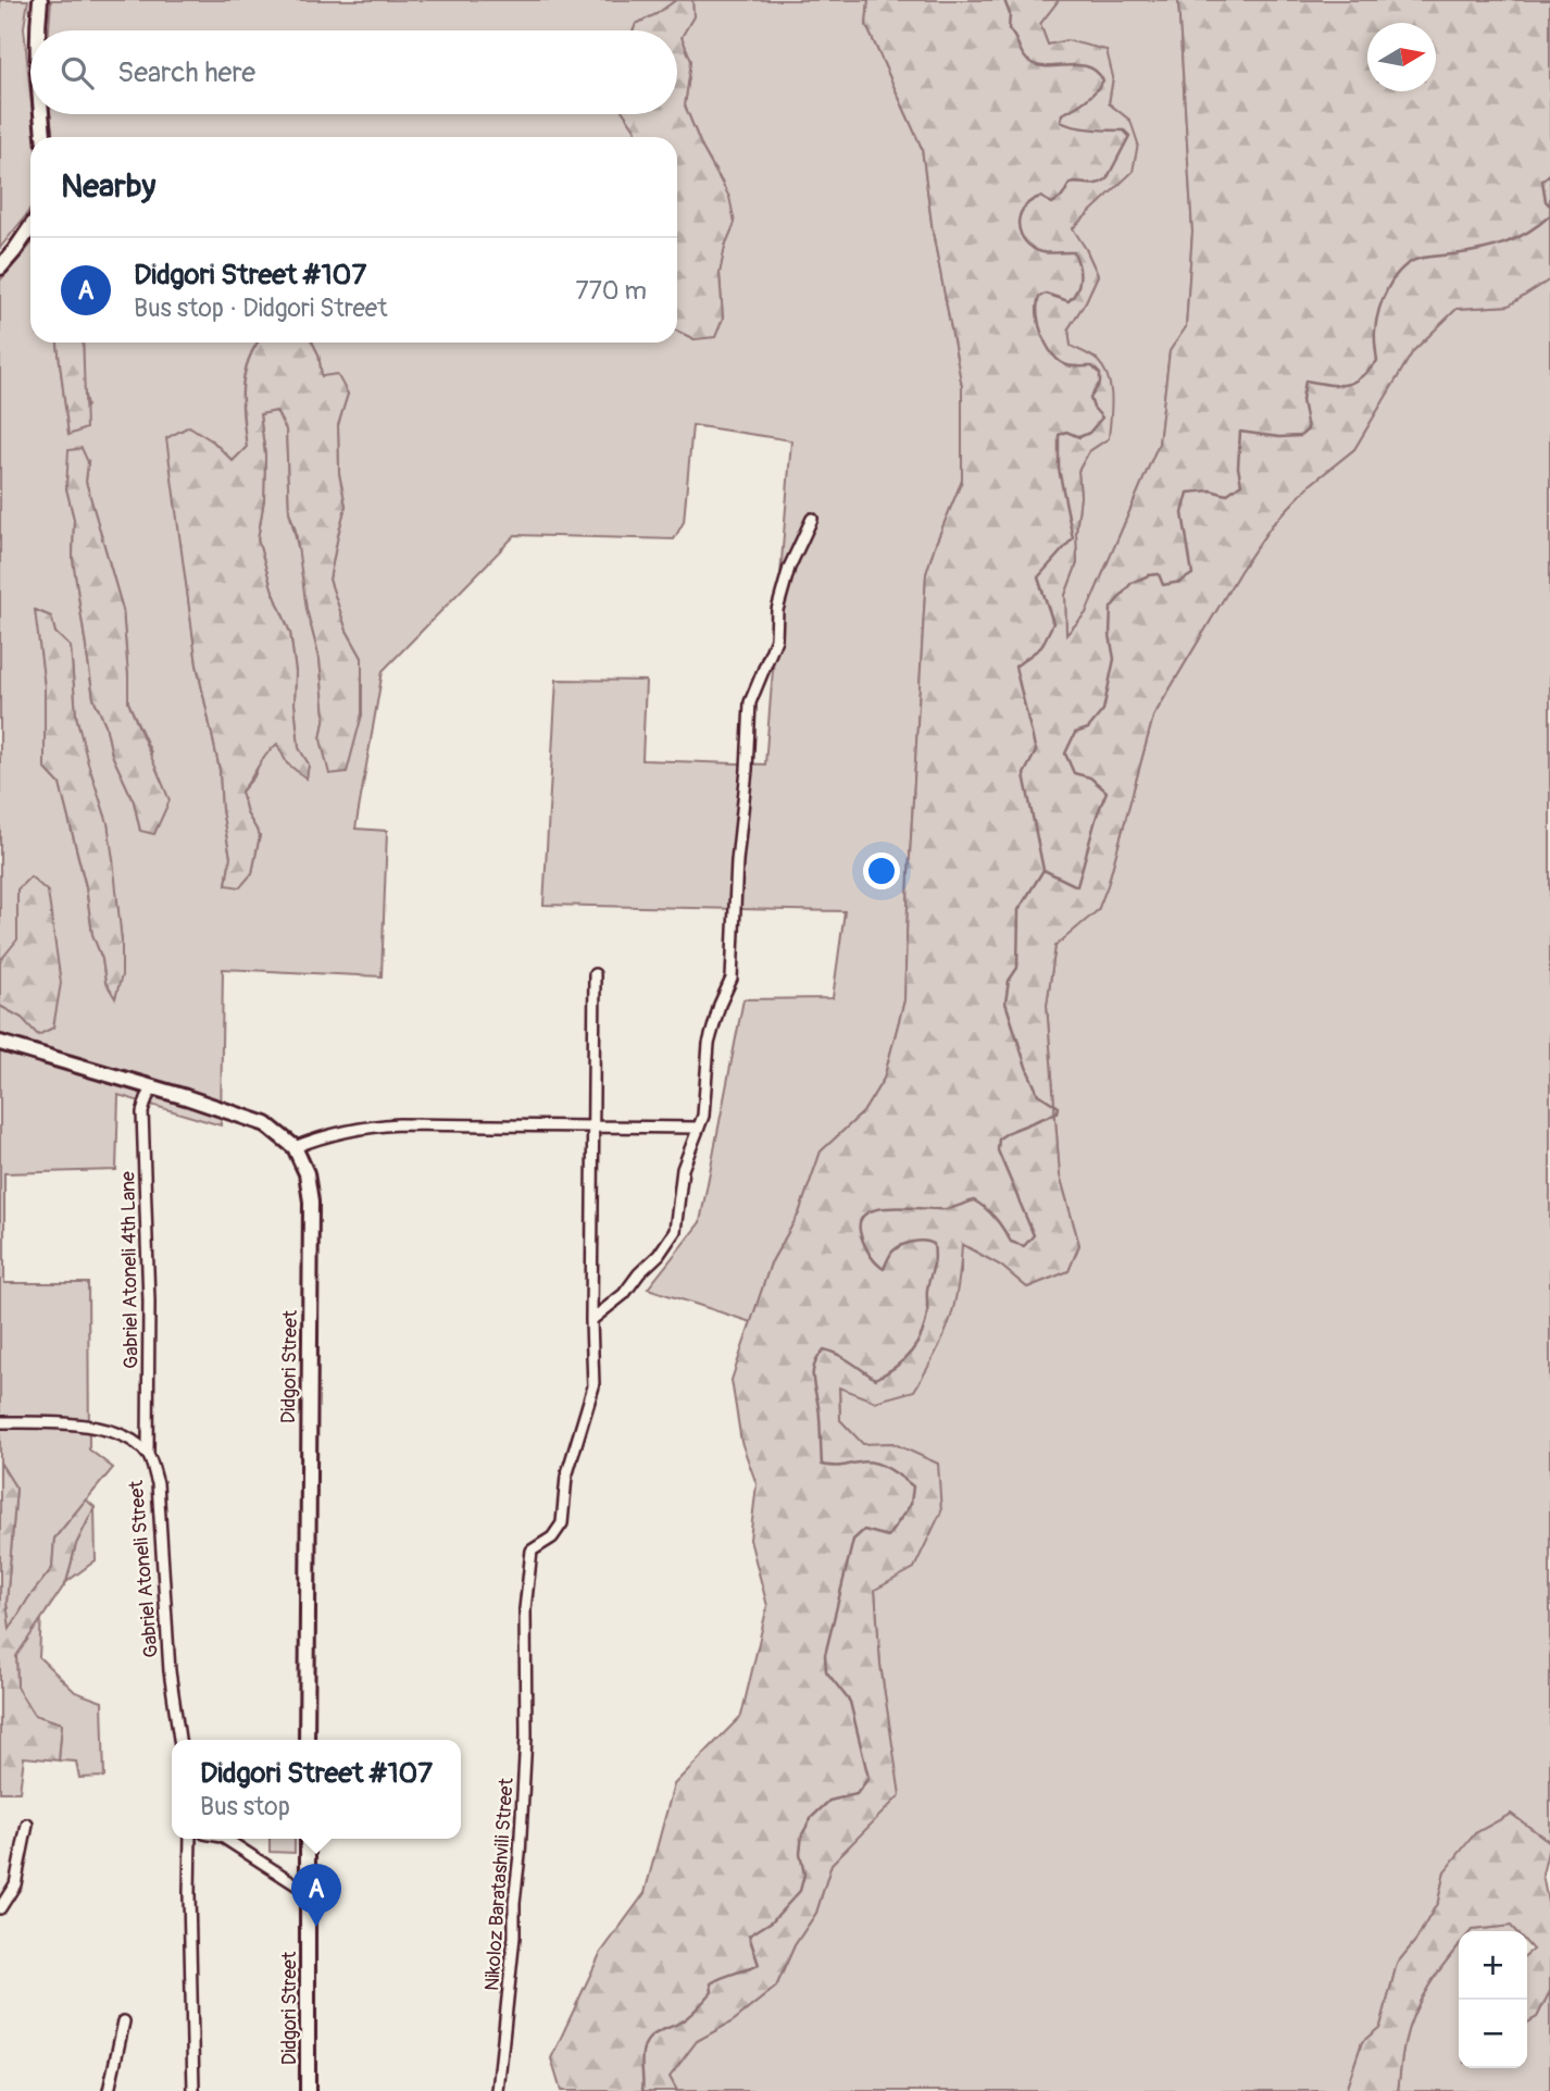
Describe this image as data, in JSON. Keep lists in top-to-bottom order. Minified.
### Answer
{"streets":{"street":["Gabriel Atoneli 4th Lane","Didgori Street","Gabriel Atoneli Street","Nikoloz Baratashvili Street"]},"crossings":[["Gabriel Atoneli 4th Lane","Gabriel Atoneli Street"]],"north":"right","page":{"search":"Search here","heading":"Nearby","list":[{"mark":"A","name":"Didgori Street #107","note":"Bus stop · Didgori Street","value":"770 m"}],"popup":["Didgori Street #107","Bus stop"],"pins":"A","map_buttons":["+","−"]}}
